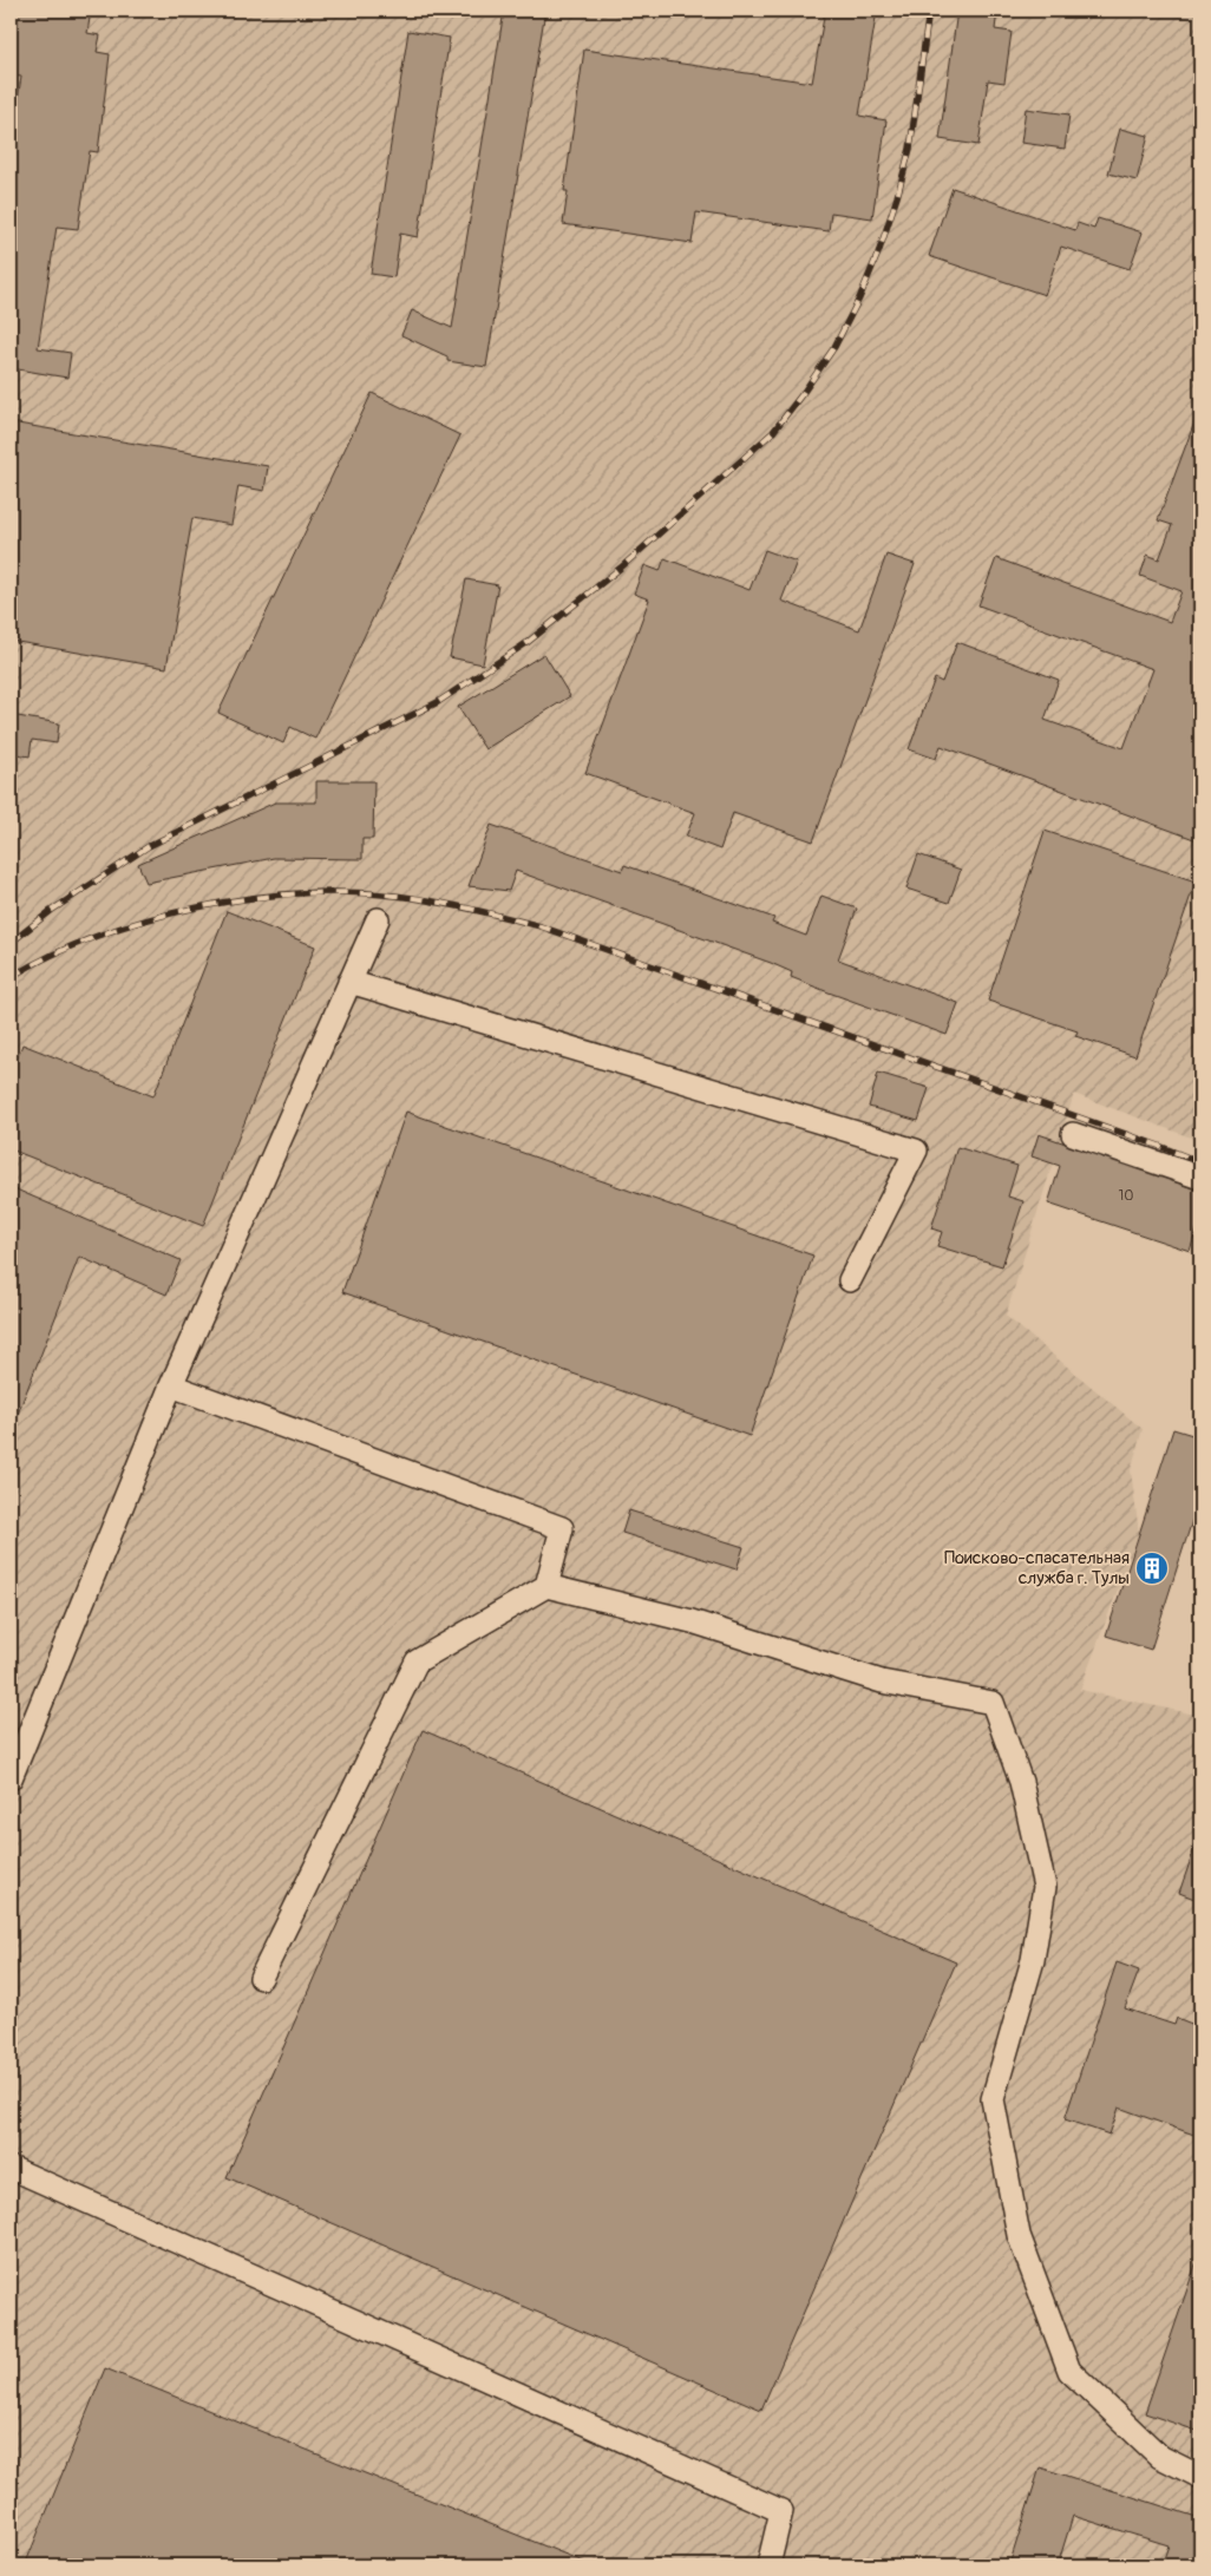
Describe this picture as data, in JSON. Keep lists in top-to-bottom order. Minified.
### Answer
{"places":{"building":["Поисково-спасательная служба г. Тулы"]},"house_numbers":["10"]}
